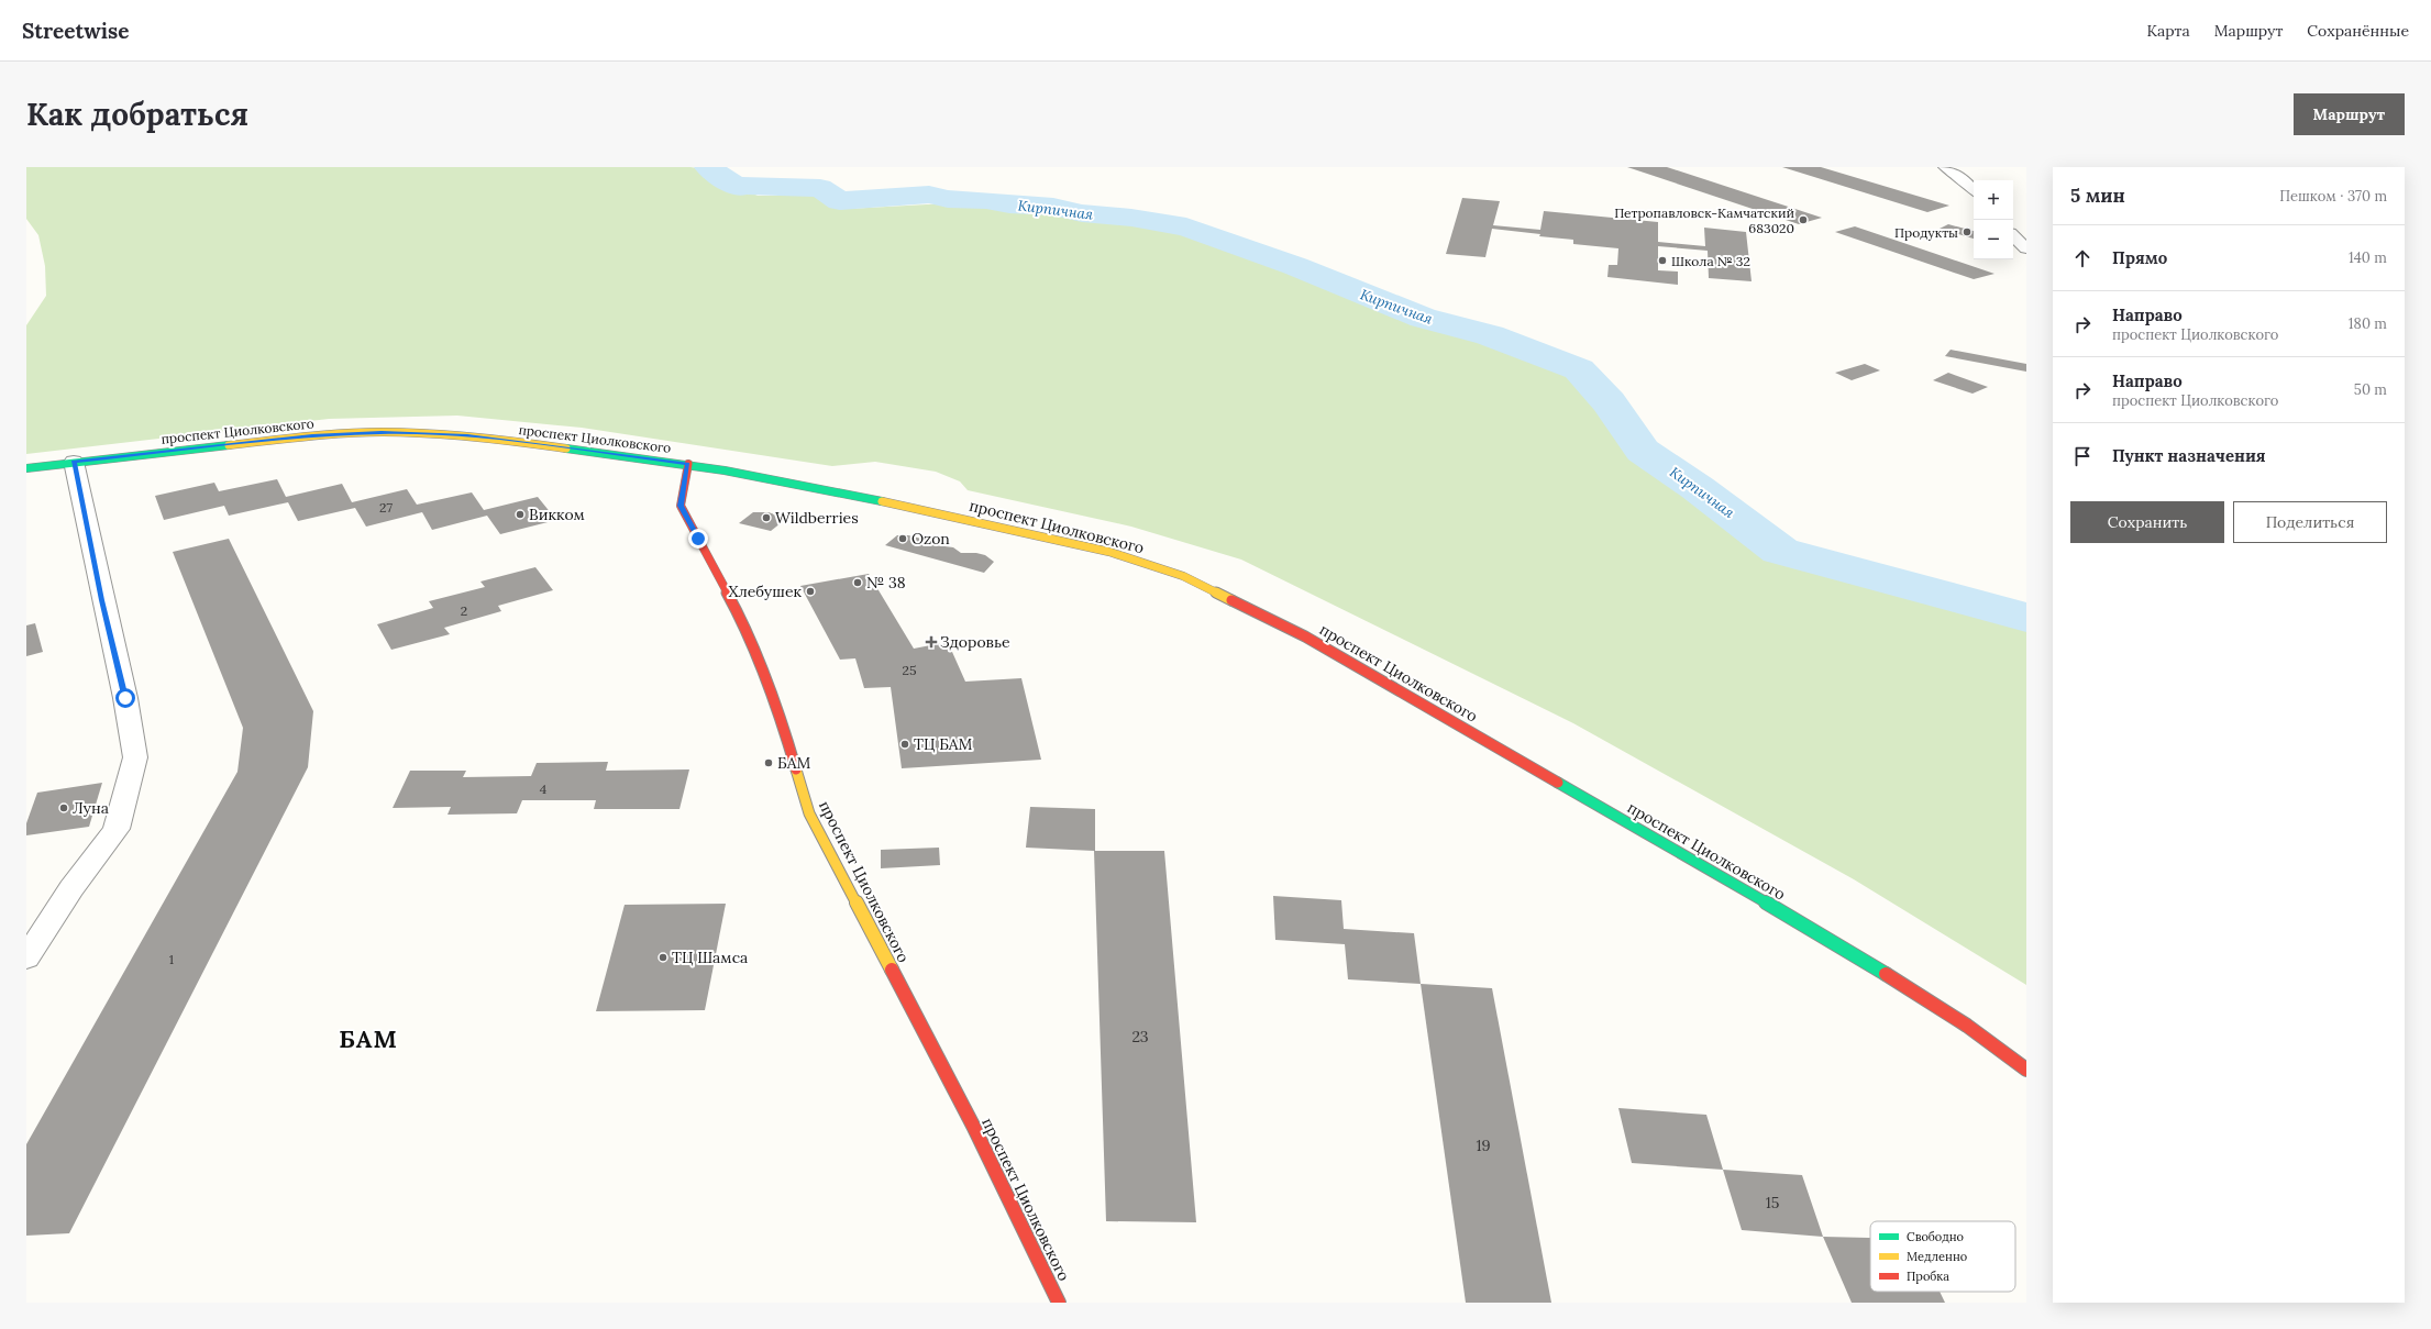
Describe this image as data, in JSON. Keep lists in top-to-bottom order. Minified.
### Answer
{"streets":{"main road":["проспект Циолковского"]},"districts":["БАМ"],"water":["Кирпичная"],"places":{"other":["Петропавловск-Камчатский 683020","Продукты","Школа № 32","Викком","Wildberries","Ozon","№ 38","Хлебушек","ТЦ БАМ","БАМ","Луна","ТЦ Шамса"],"health":["Здоровье"]},"house_numbers":["27","2","25","4","1","23","19","15"],"legend":["Свободно","Медленно","Пробка"],"page":{"header":"Streetwise","nav":["Карта","Маршрут","Сохранённые"],"buttons":["Маршрут",["Сохранить","Поделиться"]],"title":"Как добраться","heading":["5 мин","Пешком · 370 m"],"map_buttons":["+","−"],"list":[["Прямо","140 m"],["Направо","проспект Циолковского","180 m"],["Направо","проспект Циолковского","50 m"],"Пункт назначения"]}}
